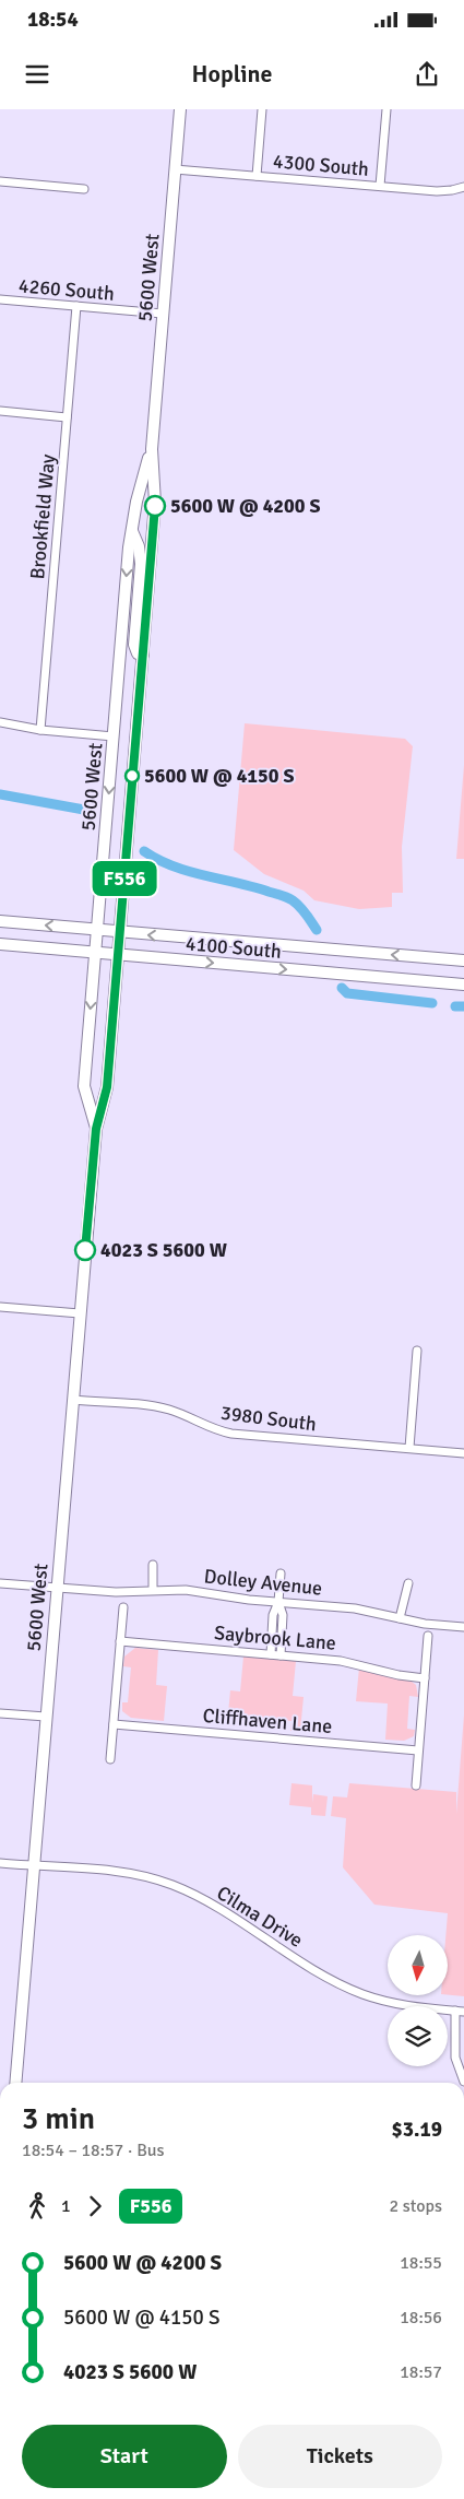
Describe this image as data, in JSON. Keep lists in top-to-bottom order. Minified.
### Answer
{"streets":{"main road":["5600 West","4100 South"],"street":["4300 South","4260 South","Brookfield Way","3980 South","Dolley Avenue","Saybrook Lane","Cliffhaven Lane","Cilma Drive"]},"crossings":[["4300 South","5600 West"],["5600 West","4260 South"],["5600 West","4100 South"],["5600 West","3980 South"],["5600 West","Dolley Avenue"],["5600 West","Cilma Drive"],["4260 South","Brookfield Way"]],"places":["5600 W @ 4200 S","5600 W @ 4150 S","4023 S 5600 W"],"lines":["bus line F556"],"north":"bottom","page":{"status":"18:54","header":"Hopline","on_map":"F556","heading":["3 min","18:54 – 18:57 · Bus","$3.19"],"legs":["1","F556","2 stops"],"list":[{"name":"5600 W @ 4200 S","value":"18:55"},{"name":"5600 W @ 4150 S","value":"18:56"},{"name":"4023 S 5600 W","value":"18:57"}],"buttons":["Start","Tickets"]}}
